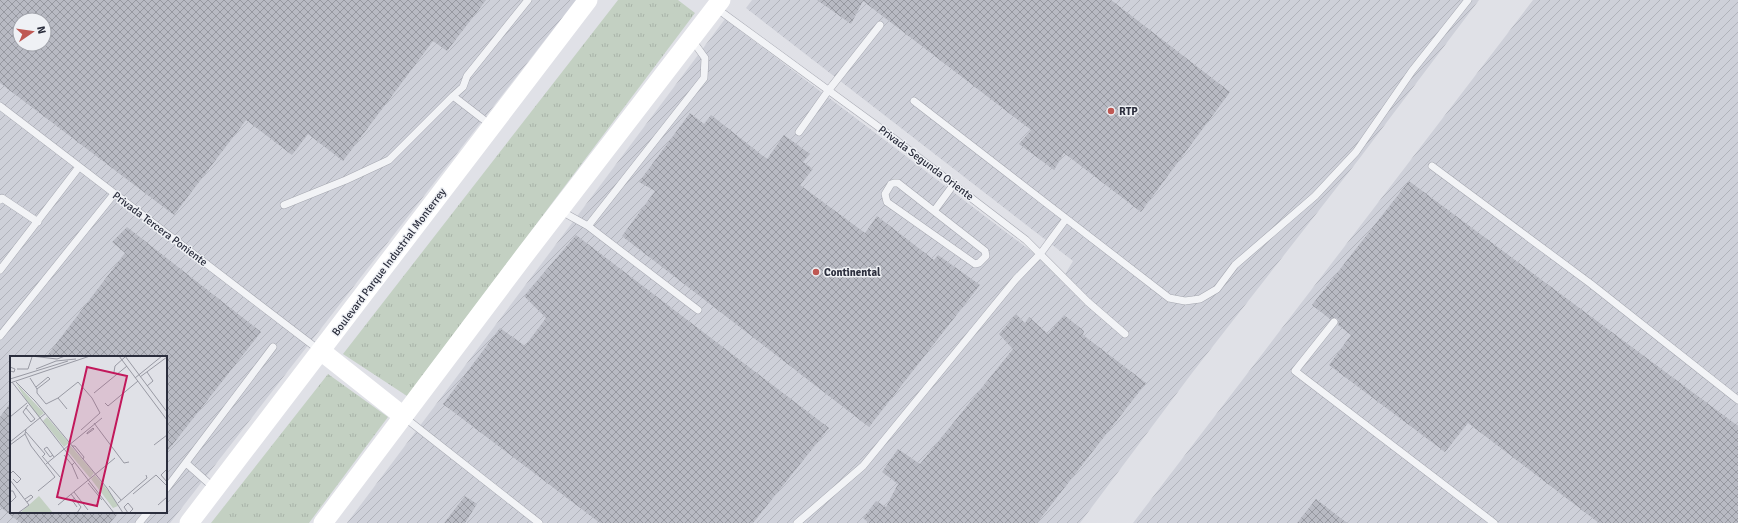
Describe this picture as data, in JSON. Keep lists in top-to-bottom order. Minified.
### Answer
{"streets":{"street":["Boulevard Parque Industrial Monterrey"],"lane":["Privada Segunda Oriente","Privada Tercera Poniente"]},"crossings":[["Privada Tercera Poniente","Boulevard Parque Industrial Monterrey"]],"places":["RTP","Continental"],"north":"right"}
